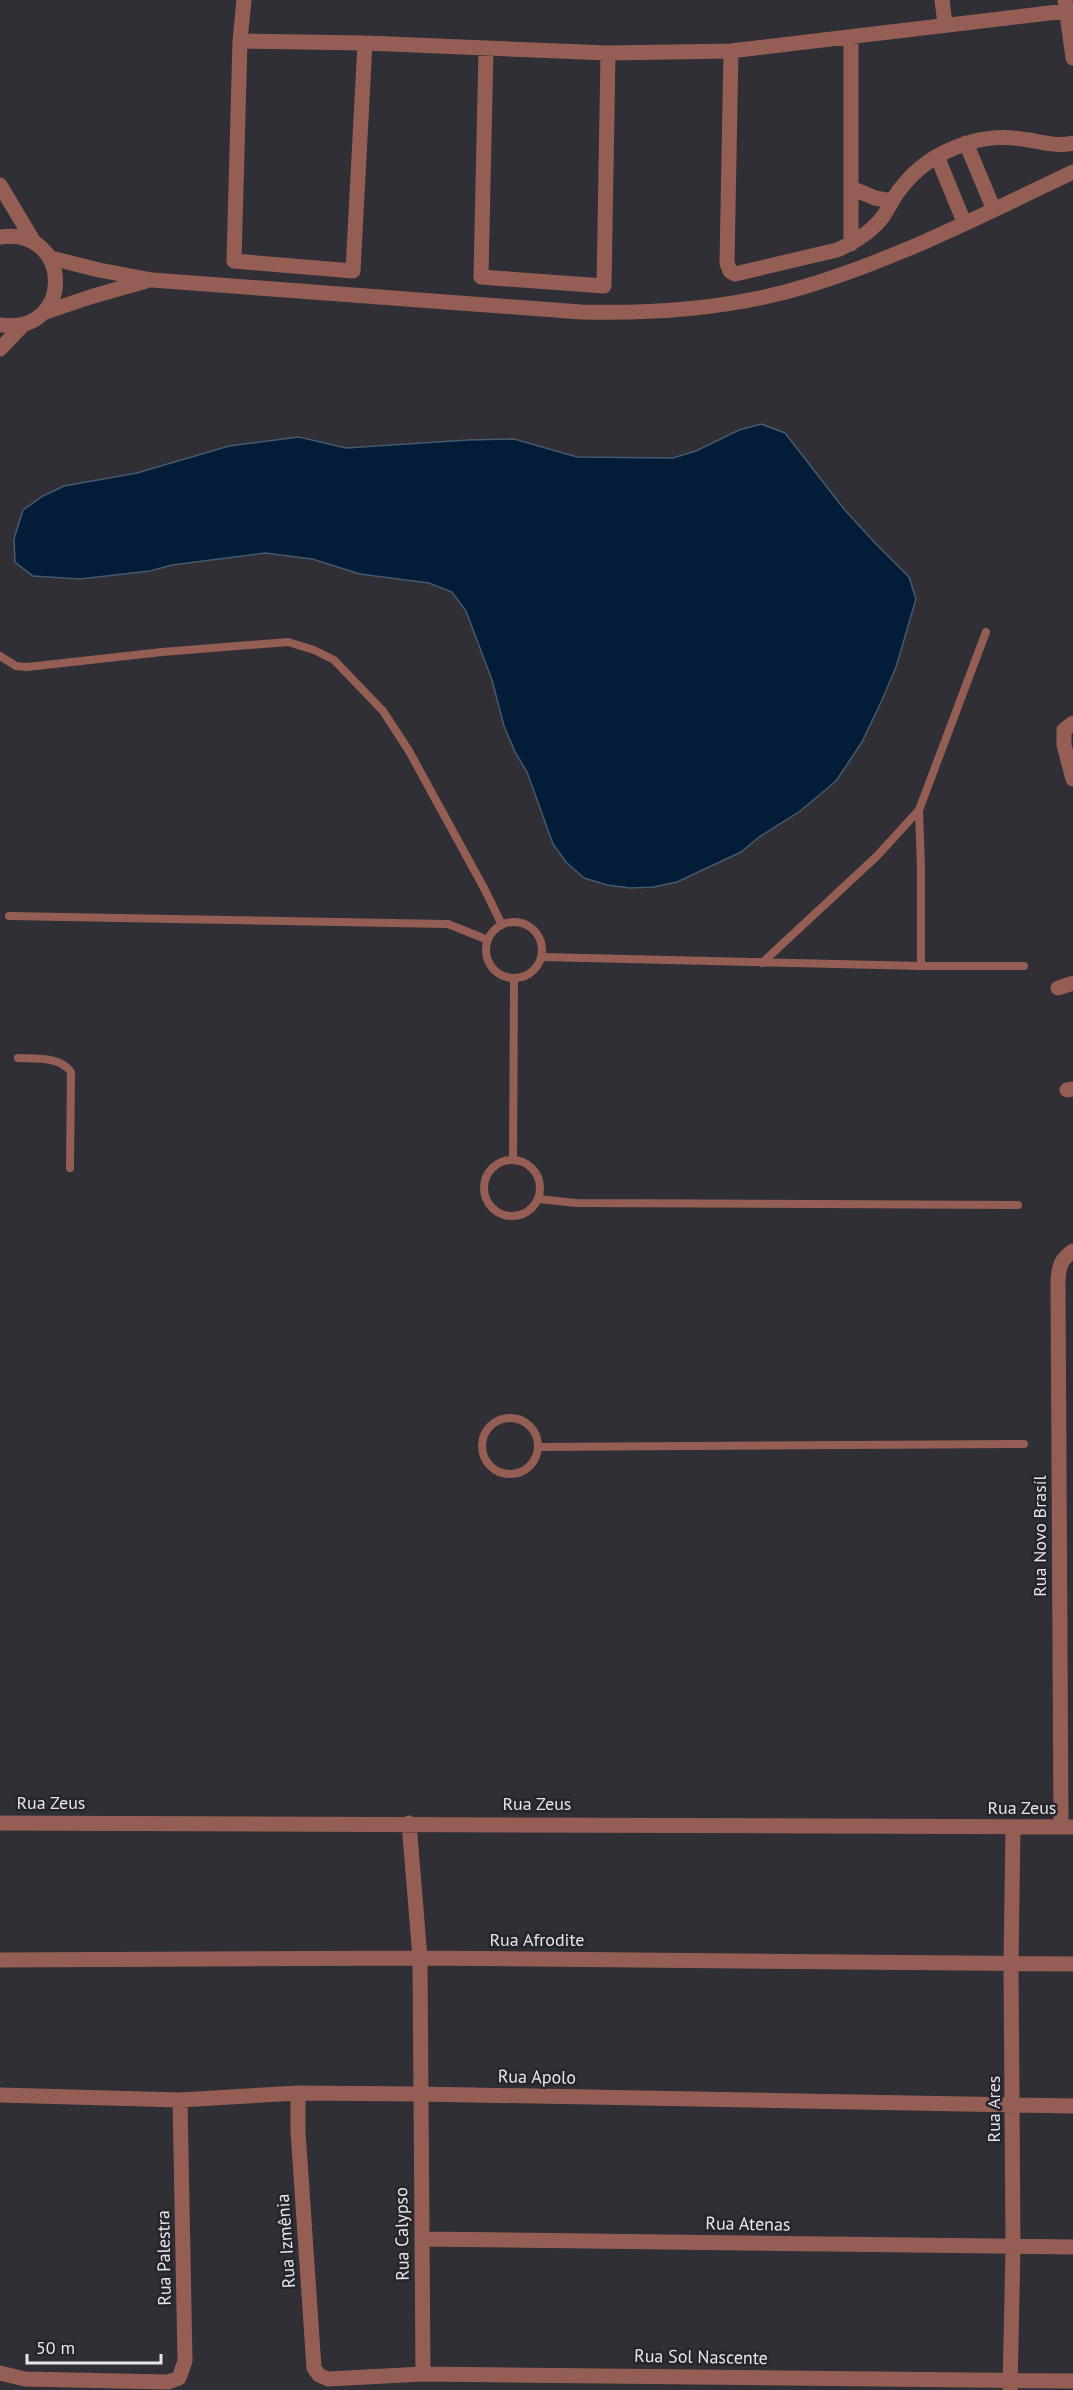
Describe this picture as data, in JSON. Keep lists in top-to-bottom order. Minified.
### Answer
{"streets":{"street":["Rua Novo Brasíl","Rua Zeus","Rua Afrodite","Rua Apolo","Rua Ares","Rua Atenas","Rua Calypso","Rua Izmênia","Rua Palestra","Rua Sol Nascente"]},"crossings":[["Rua Novo Brasíl","Rua Zeus"],["Rua Zeus","Rua Ares"],["Rua Zeus","Rua Calypso"],["Rua Afrodite","Rua Ares"],["Rua Afrodite","Rua Calypso"],["Rua Apolo","Rua Ares"],["Rua Apolo","Rua Calypso"],["Rua Apolo","Rua Izmênia"],["Rua Apolo","Rua Palestra"],["Rua Ares","Rua Atenas"],["Rua Ares","Rua Sol Nascente"],["Rua Atenas","Rua Calypso"],["Rua Calypso","Rua Sol Nascente"],["Rua Izmênia","Rua Sol Nascente"]],"scale_bar":"50 m"}
